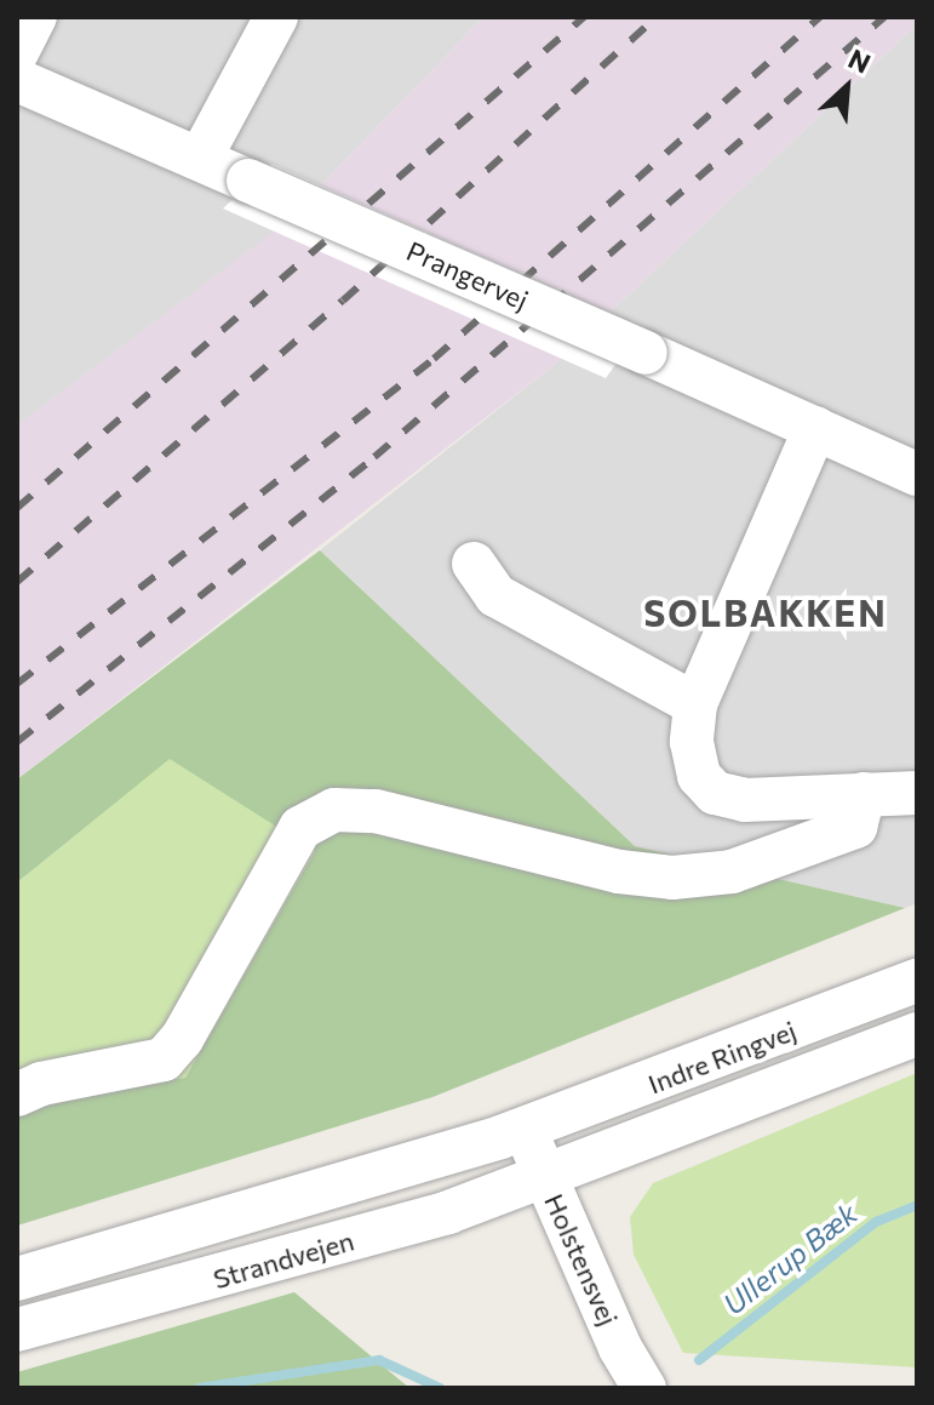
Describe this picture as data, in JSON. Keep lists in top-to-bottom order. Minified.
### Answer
{"streets":{"street":["Prangervej","Indre Ringvej","Strandvejen","Holstensvej"]},"crossings":[["Indre Ringvej","Strandvejen"],["Indre Ringvej","Holstensvej"],["Strandvejen","Holstensvej"]],"districts":["SOLBAKKEN"],"water":["Ullerup Bæk"],"north":"top right"}
